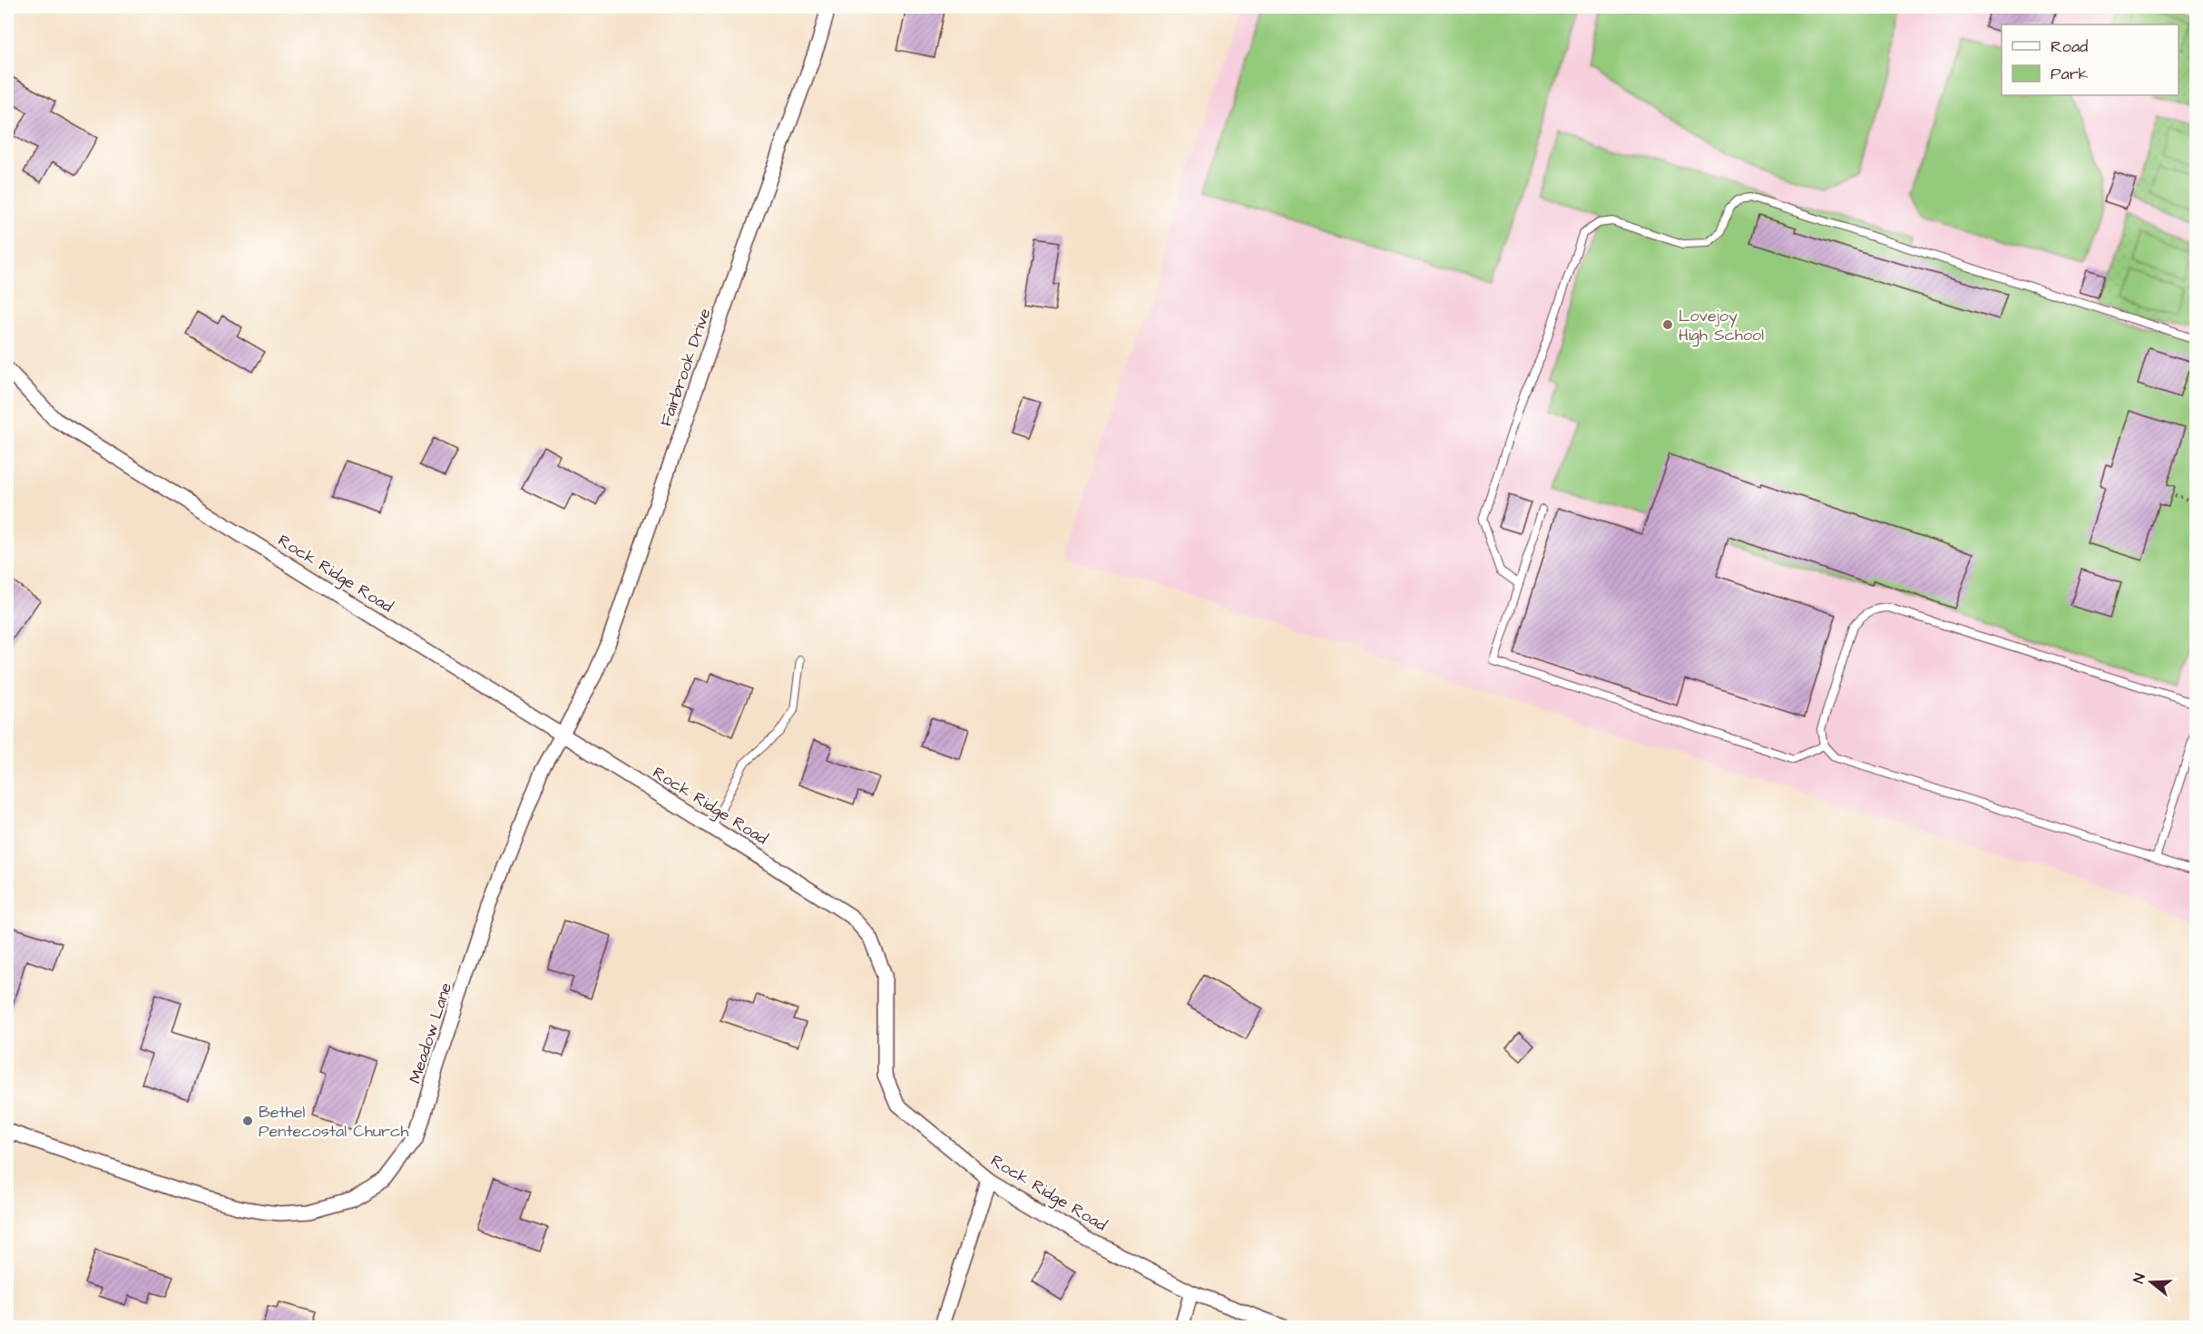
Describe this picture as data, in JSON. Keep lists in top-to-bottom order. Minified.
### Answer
{"streets":{"street":["Fairbrook Drive","Rock Ridge Road","Meadow Lane"]},"crossings":[["Fairbrook Drive","Rock Ridge Road"],["Fairbrook Drive","Meadow Lane"],["Rock Ridge Road","Meadow Lane"]],"places":["Lovejoy High School","Bethel Pentecostal Church"],"legend":["Road","Park"],"north":"left"}
